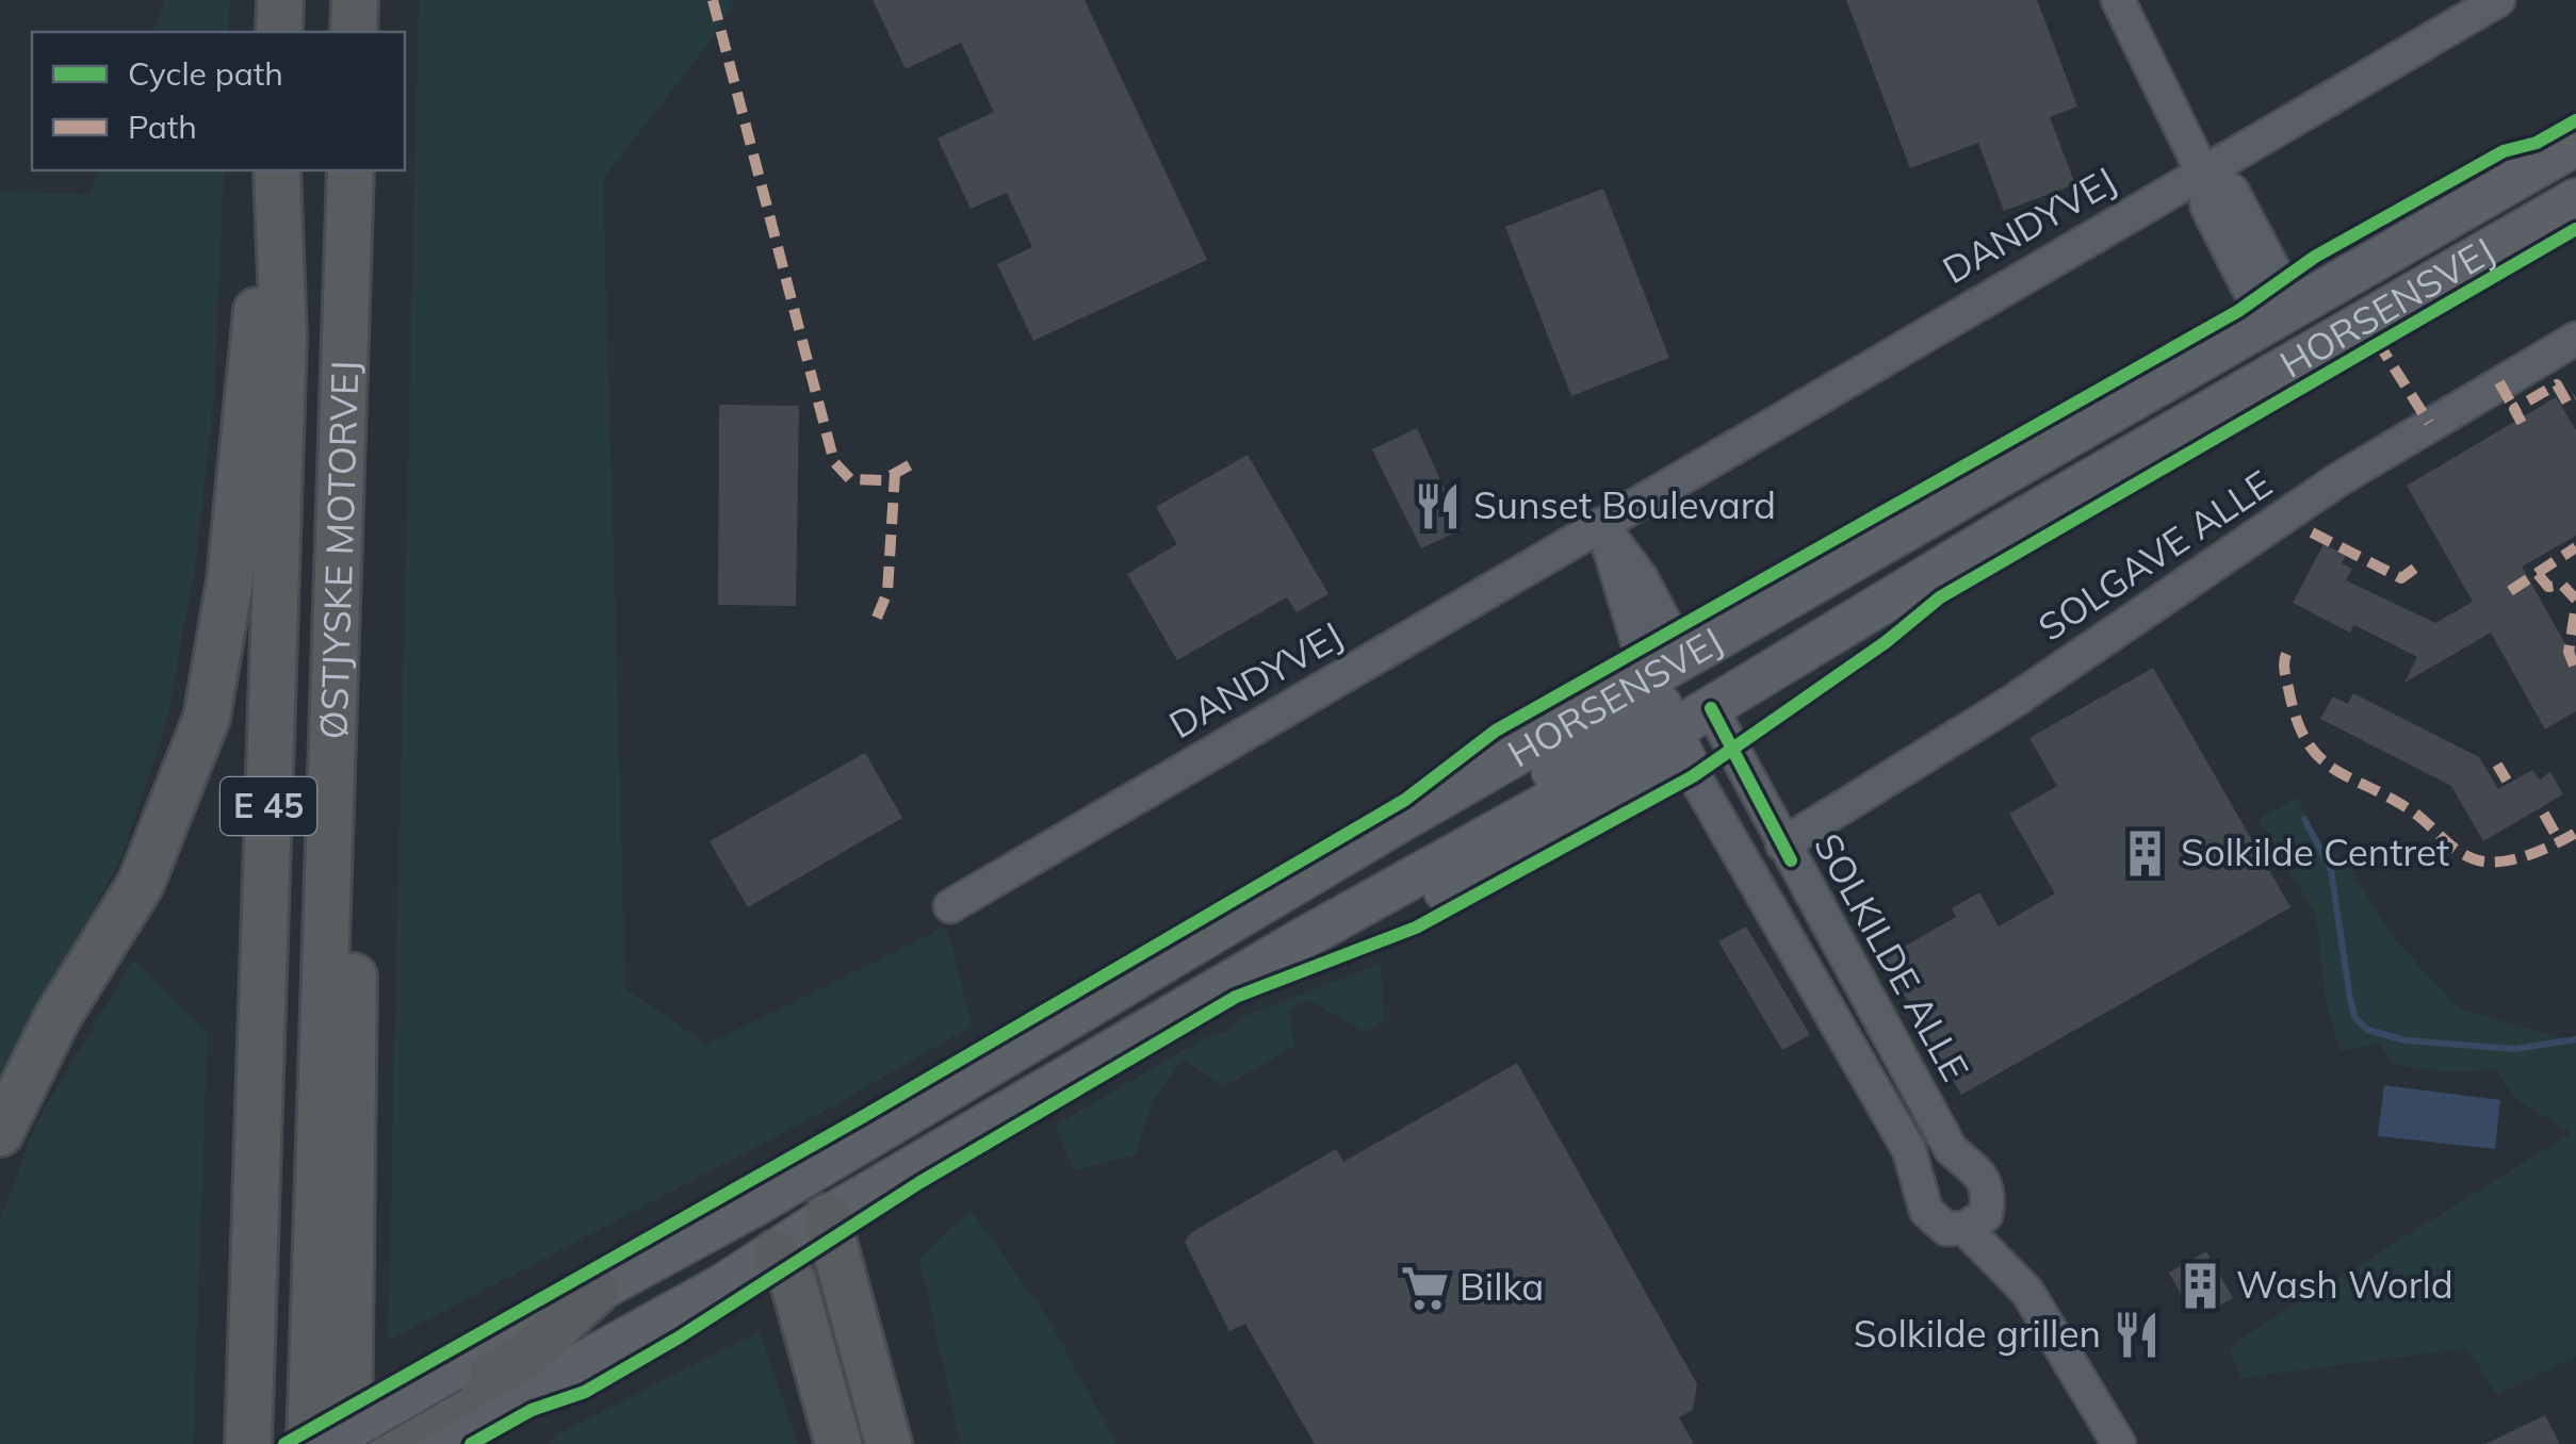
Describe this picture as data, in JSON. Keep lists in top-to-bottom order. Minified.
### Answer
{"streets":{"highway":["ØSTJYSKE MOTORVEJ","E 45"],"main road":["HORSENSVEJ"],"street":["DANDYVEJ","SOLGAVE ALLE","SOLKILDE ALLE"]},"crossings":[["HORSENSVEJ","SOLKILDE ALLE"],["SOLGAVE ALLE","SOLKILDE ALLE"]],"places":{"restaurant":["Sunset Boulevard","Solkilde grillen"],"building":["Solkilde Centret","Wash World"],"supermarket":["Bilka"]},"legend":["Cycle path","Path"]}
